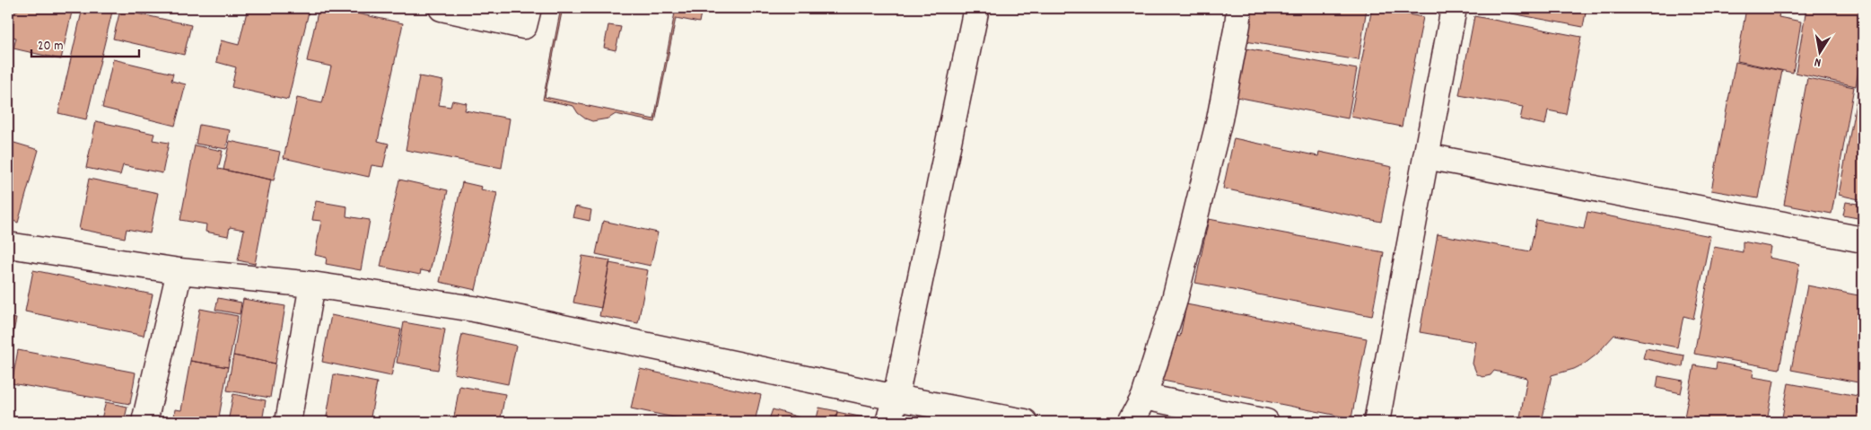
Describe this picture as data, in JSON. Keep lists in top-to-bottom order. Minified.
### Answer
{"scale_bar":"20 m","north":"bottom"}
